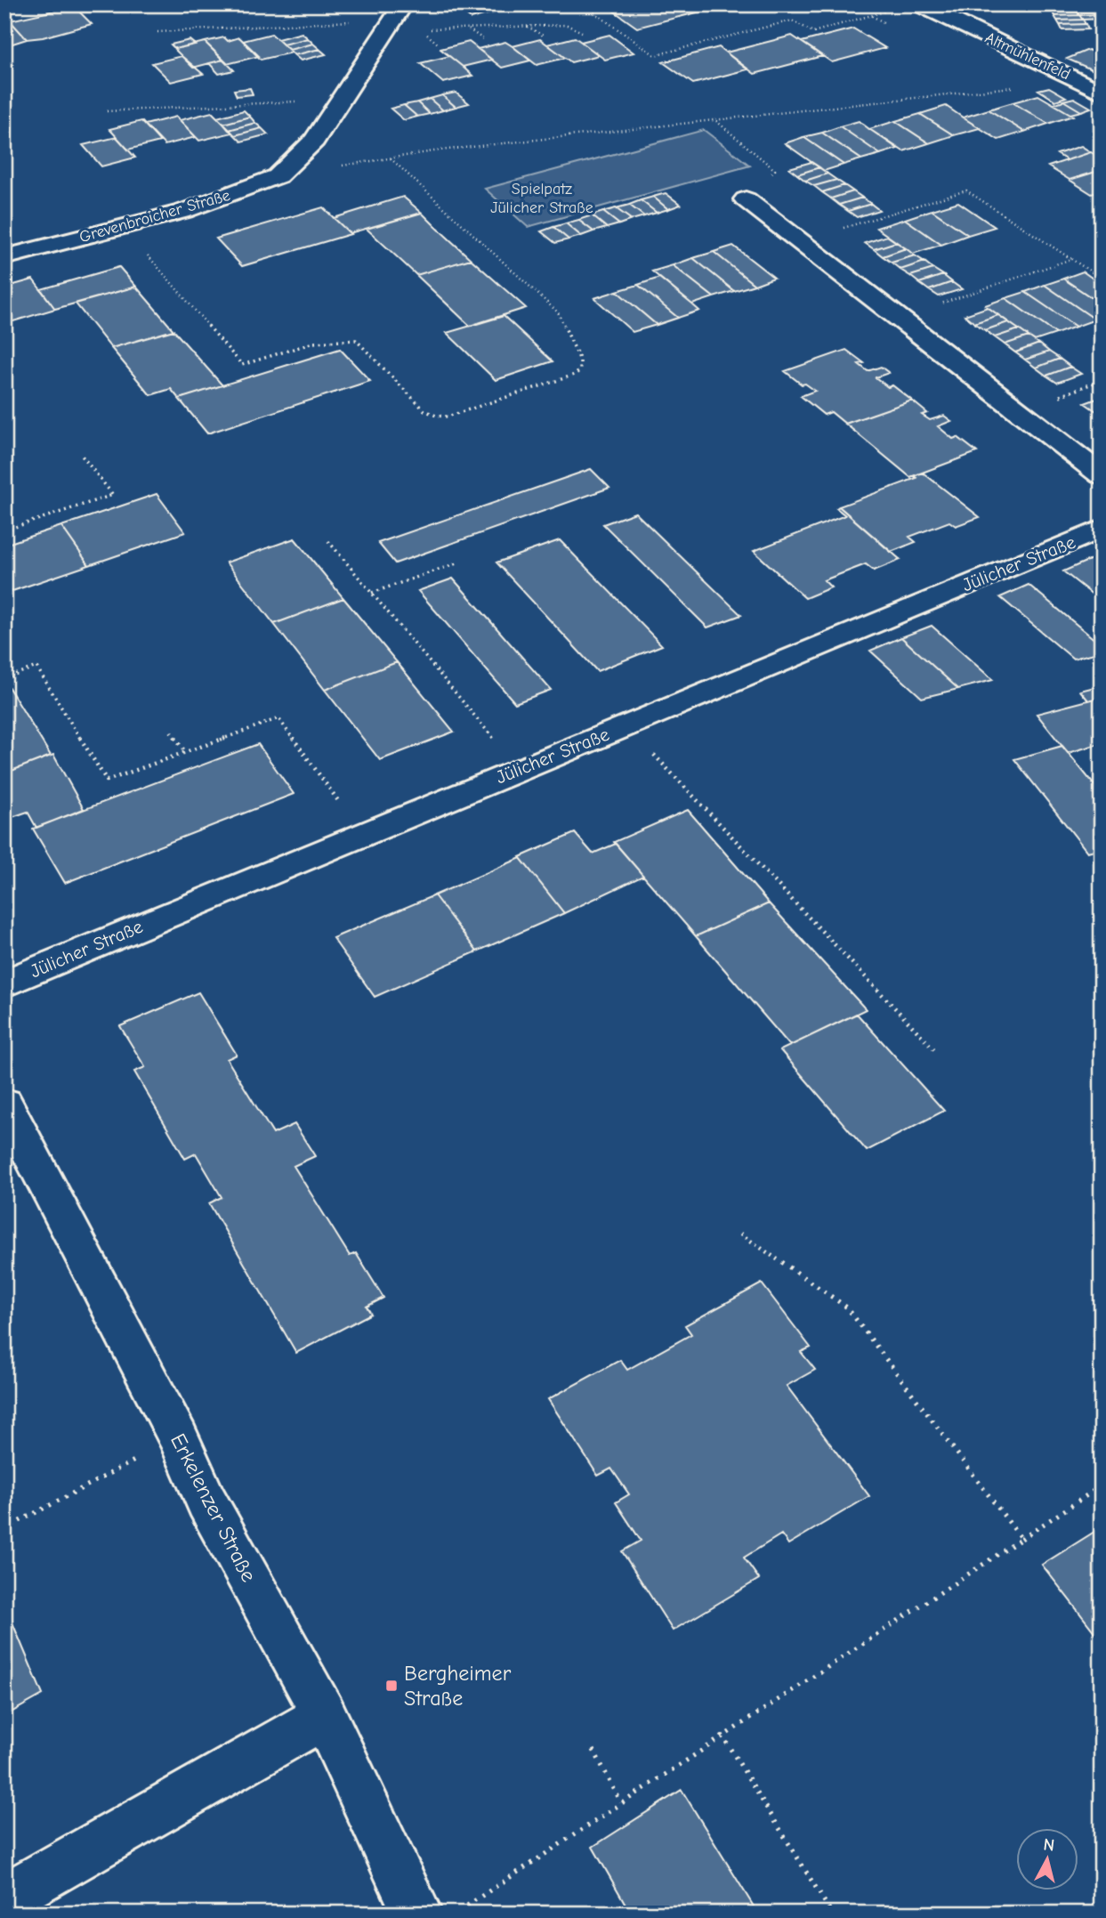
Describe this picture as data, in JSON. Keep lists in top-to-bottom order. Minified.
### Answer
{"streets":{"street":["Altmühlenfeld","Grevenbroicher Straße","Jülicher Straße","Erkelenzer Straße"]},"parks":["Spielpatz Jülicher Straße"],"places":{"transit":["Bergheimer Straße"]},"north":"top"}
